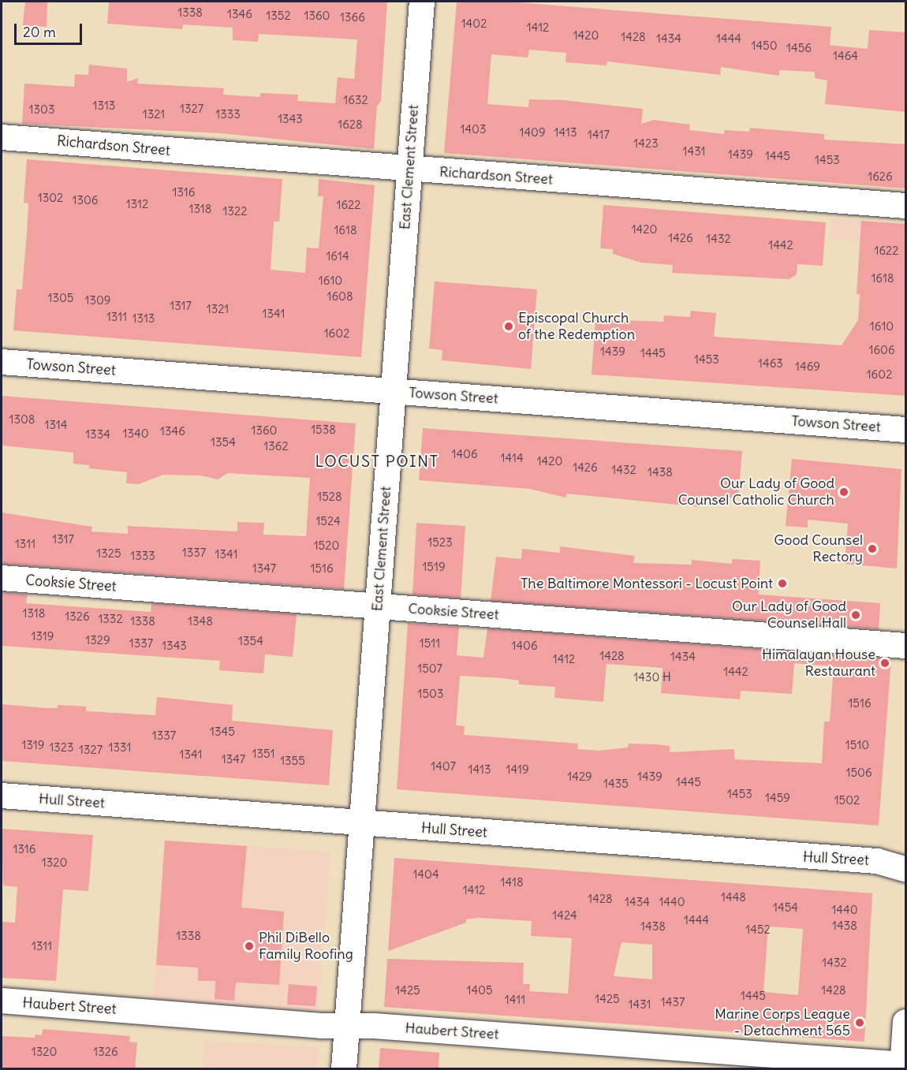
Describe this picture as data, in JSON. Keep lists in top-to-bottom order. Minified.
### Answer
{"streets":{"street":["Richardson Street","East Clement Street","Towson Street","Cooksie Street","Hull Street","Haubert Street"]},"crossings":[["Richardson Street","East Clement Street"],["East Clement Street","Towson Street"],["East Clement Street","Cooksie Street"],["East Clement Street","Hull Street"],["East Clement Street","Haubert Street"]],"districts":["LOCUST POINT"],"places":["Episcopal Church of the Redemption","Our Lady of Good Counsel Catholic Church","Good Counsel Rectory","The Baltimore Montessori - Locust Point","Our Lady of Good Counsel Hall","Himalayan House Restaurant","Phil DiBello Family Roofing","Marine Corps League - Detachment 565"],"house_numbers":["1338","1346","1352","1360","1366","1402","1412","1420","1428","1434","1444","1450","1456","1464","1632","1313","1327","1303","1321","1333","1343","1628","1403","1409","1413","1417","1423","1431","1439","1445","1453","1626","1316","1302","1306","1312","1622","1318","1322","1420","1618","1426","1432","1442","1622","1614","1618","1610","1608","1305","1309","1317","1321","1341","1311","1313","1610","1602","1606","1439","1445","1453","1463","1469","1602","1308","1314","1538","1360","1346","1340","1334","1354","1362","1406","1414","1420","1426","1432","1438","1528","1524","1317","1523","1311","1520","1337","1325","1341","1333","1519","1347","1516","1318","1326","1332","1338","1348","1319","1329","1354","1337","1511","1343","1406","1428","1434","1412","1507","1442","1430 H","1503","1516","1345","1337","1319","1510","1323","1331","1327","1351","1341","1347","1355","1407","1413","1419","1506","1429","1439","1445","1435","1453","1459","1502","1316","1320","1404","1418","1412","1448","1428","1434","1440","1454","1440","1424","1444","1438","1438","1452","1338","1311","1432","1425","1405","1428","1445","1425","1411","1437","1431","1320","1326"],"scale_bar":"20 m"}
